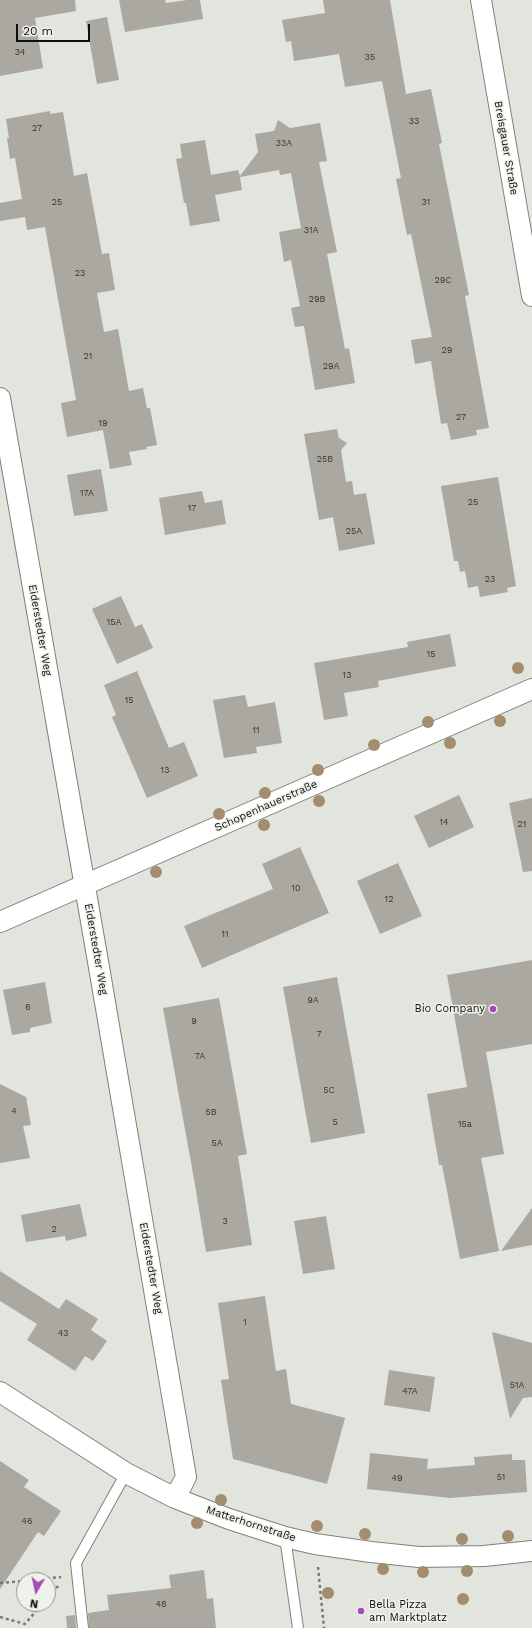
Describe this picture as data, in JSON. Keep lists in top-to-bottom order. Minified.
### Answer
{"streets":{"street":["Breisgauer Straße","Eiderstedter Weg","Schopenhauerstraße","Matterhornstraße"]},"crossings":[["Eiderstedter Weg","Schopenhauerstraße"],["Eiderstedter Weg","Matterhornstraße"]],"places":["Bio Company","Bella Pizza am Marktplatz"],"house_numbers":["34","35","33","27","33A","25","31","31A","23","29C","29B","29","21","29A","27","19","25B","17A","25","17","25A","23","15A","15","13","15","11","13","14","21","10","12","11","9A","6","9","7","7A","5C","4","5B","5","15a","5A","3","2","1","43","51A","47A","51","49","46","48"],"scale_bar":"20 m","north":"bottom"}
